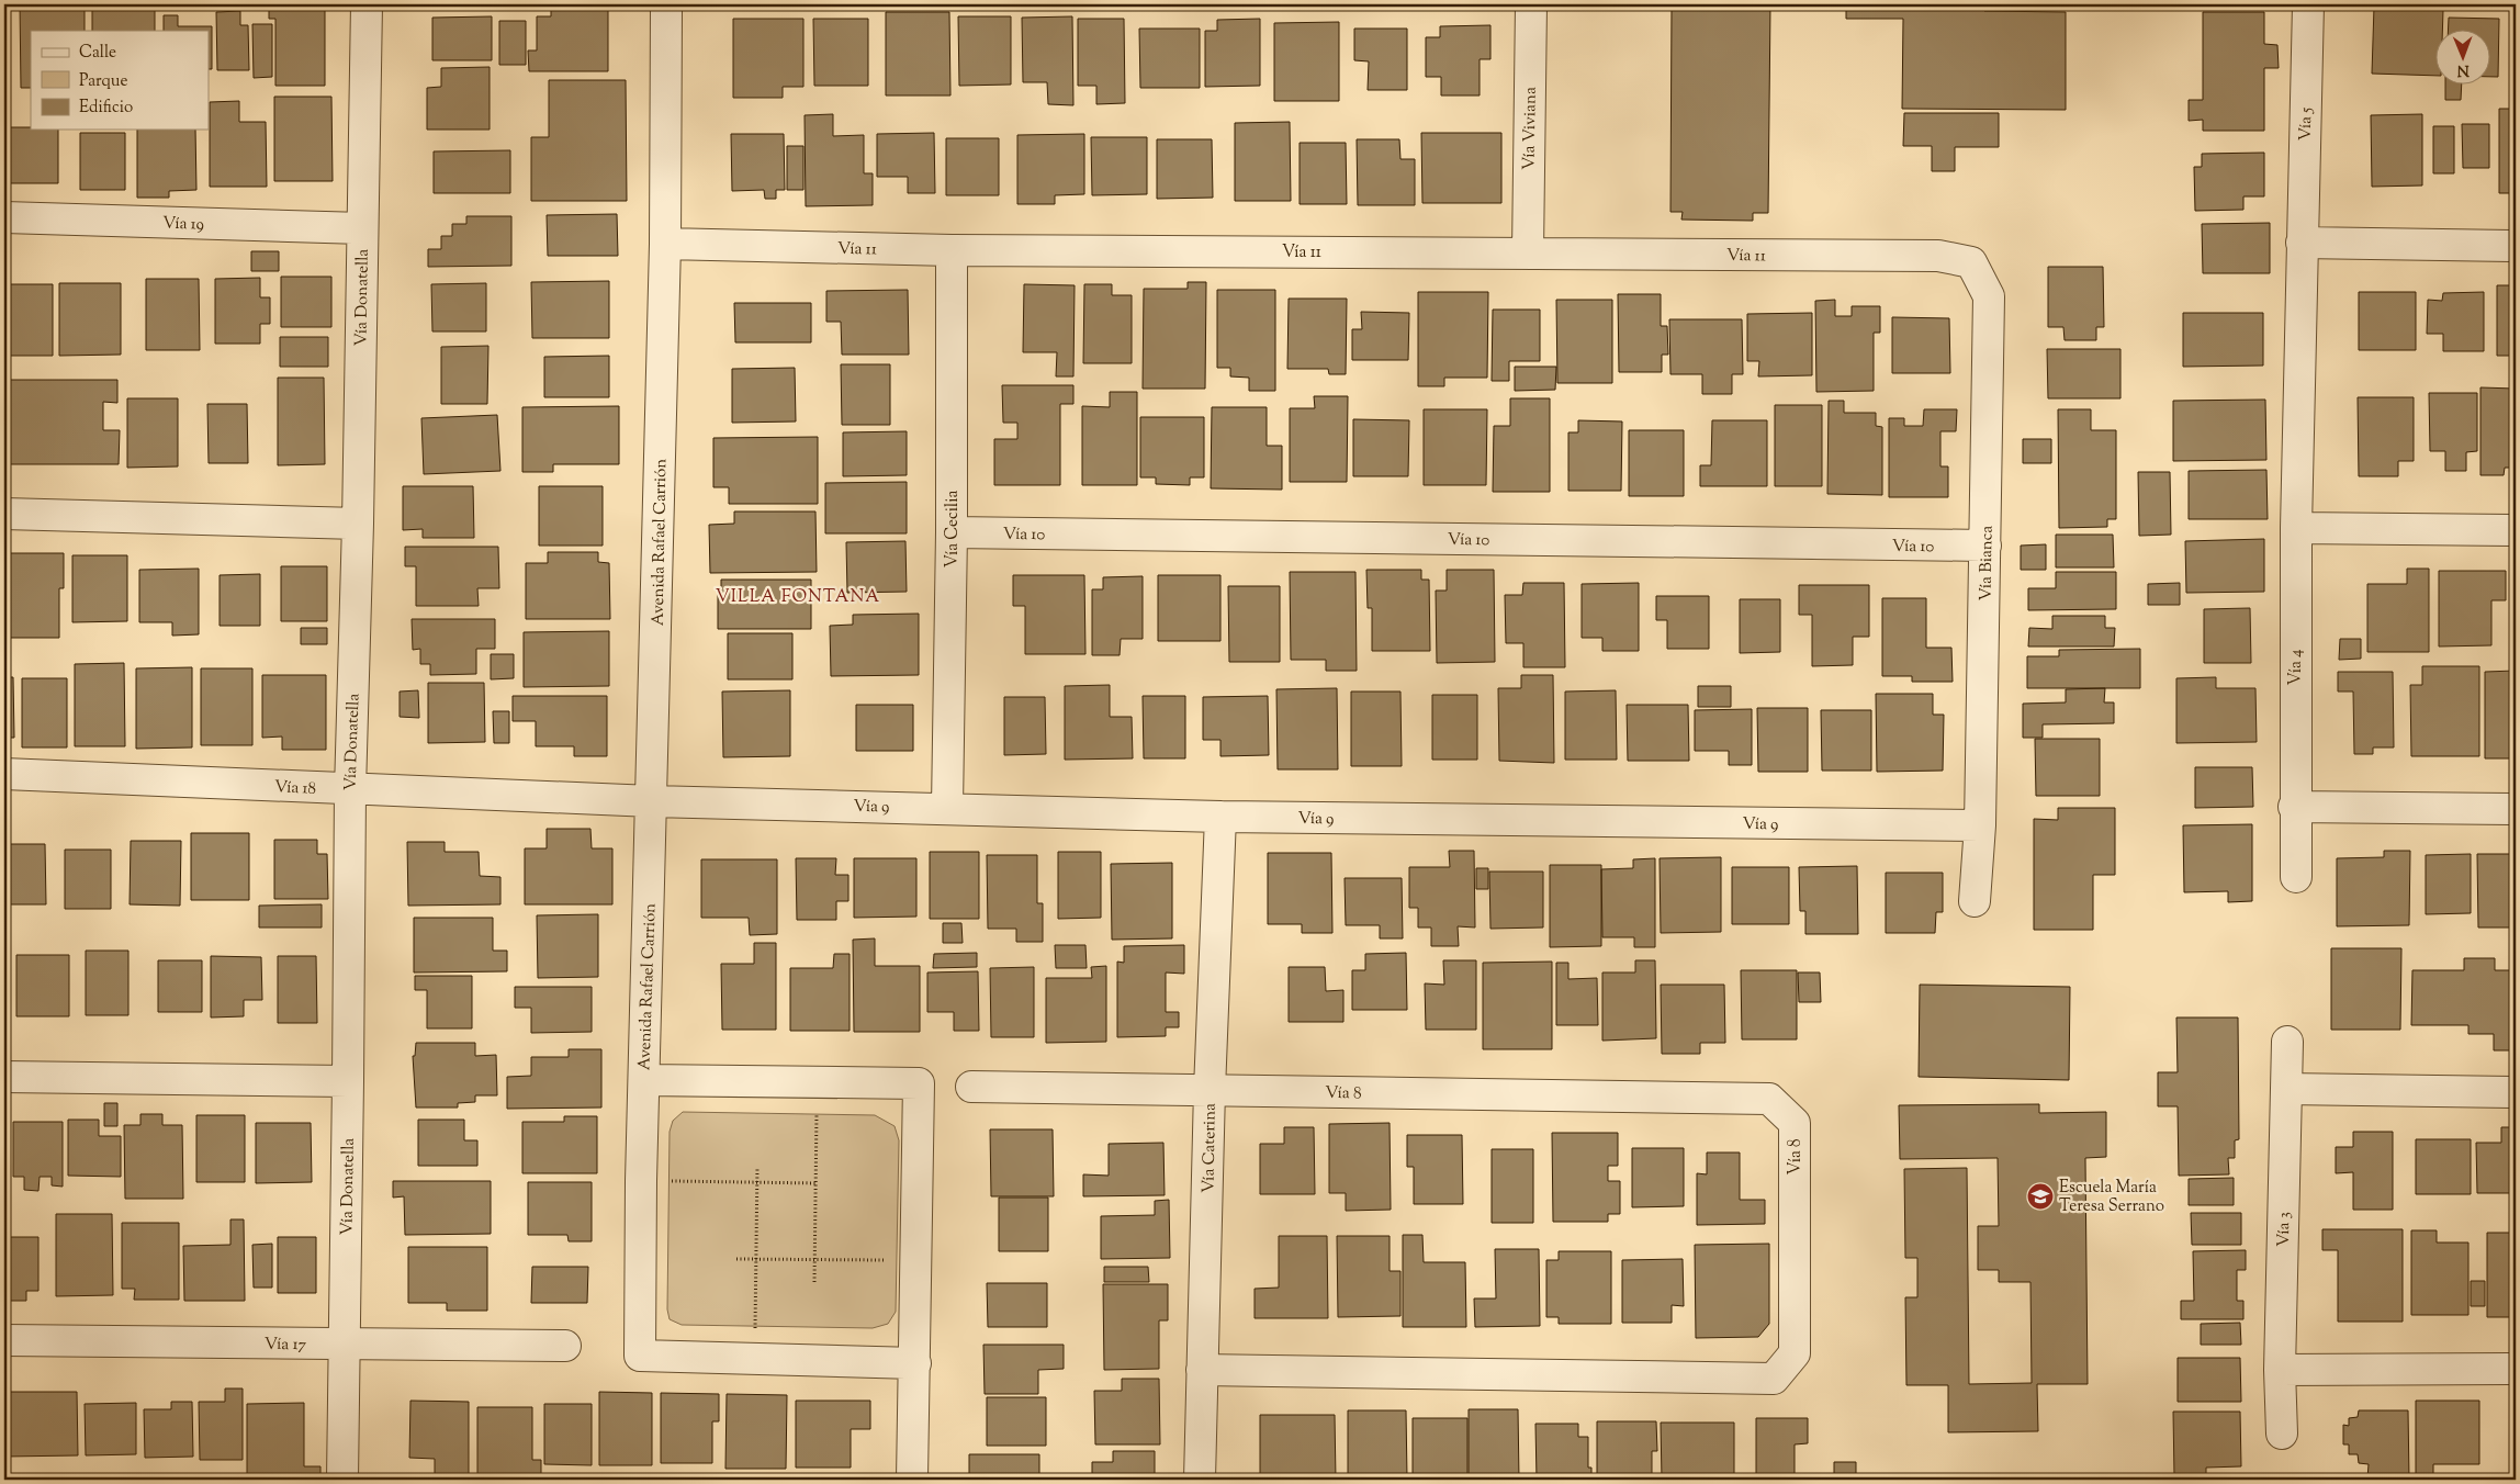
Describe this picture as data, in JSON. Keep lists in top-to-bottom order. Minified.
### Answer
{"streets":{"street":["Vía 5","Vía Viviana","Vía 19","Vía 11","Vía Donatella","Vía Cecilia","Vía 10","Avenida Rafael Carrión","Vía Bianca","Vía 4","Vía 18","Vía 9","Vía 8","Vía Caterina","Vía 3","Vía 17"]},"crossings":[["Vía 5","Vía 4"],["Vía Viviana","Vía 11"],["Vía 19","Vía Donatella"],["Vía 11","Vía Cecilia"],["Vía 11","Avenida Rafael Carrión"],["Vía 11","Vía Bianca"],["Vía Donatella","Vía 18"],["Vía Donatella","Vía 17"],["Vía Cecilia","Vía 10"],["Vía Cecilia","Vía 9"],["Vía 10","Vía Bianca"],["Avenida Rafael Carrión","Vía 18"],["Avenida Rafael Carrión","Vía 9"],["Vía Bianca","Vía 9"],["Vía 18","Vía 9"],["Vía 9","Vía Caterina"],["Vía 8","Vía Caterina"]],"districts":["VILLA FONTANA"],"places":{"school or university":["Escuela María Teresa Serrano"]},"legend":["Calle","Parque","Edificio"],"north":"bottom"}
